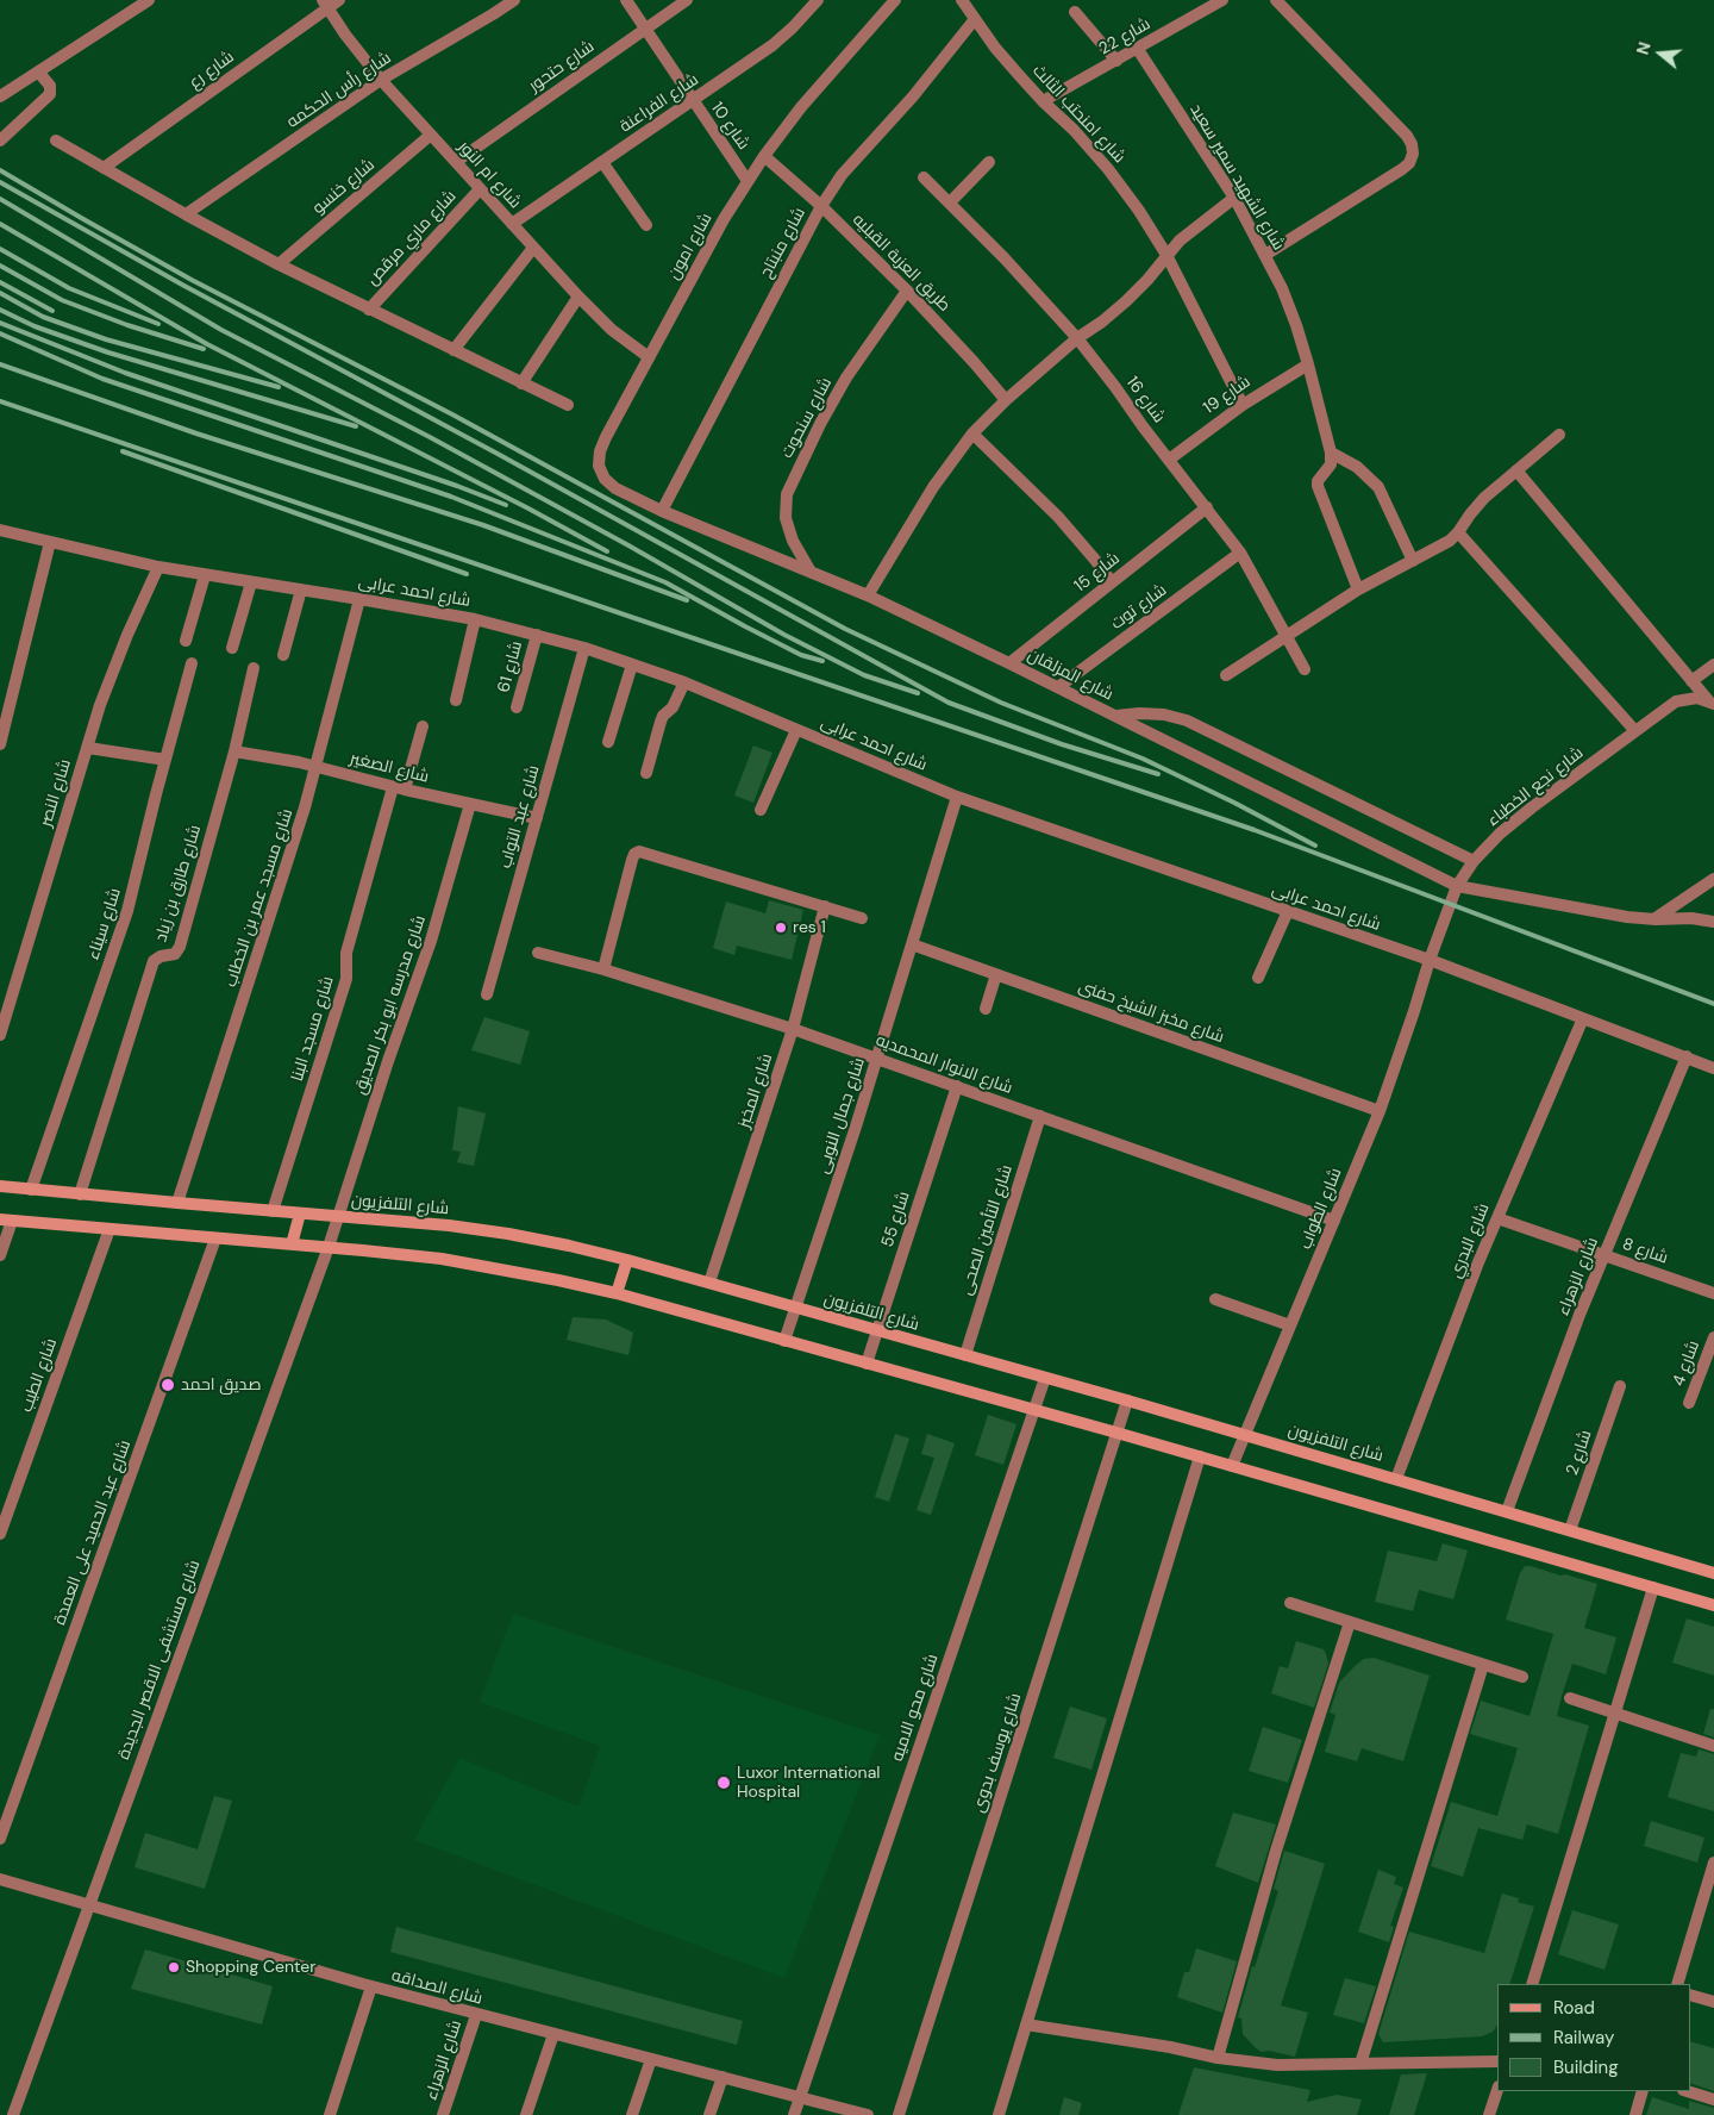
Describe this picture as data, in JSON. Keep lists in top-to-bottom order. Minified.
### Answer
{"streets":{"main road":["شارع التلفزيون"],"street":["شارع 22","شارع حتحور","شارع رع","شارع رأس الحكمه","شارع الفراعنة","شارع امنحتب الثالث","شارع 10","شارع ام النور","شارع الشهيد سمير سعيد","شارع خنسو","شارع ماري مرقص","شارع منبتاح","شارع امون","طريق العزبة القبليه","شارع 19","شارع 16","شارع سنحوت","شارع 15","شارع احمد عرابى","شارع توت","شارع 61","شارع المزلقان","شارع الصغير","شارع نجع الخطباء","شارع النصر","شارع عبد التواب","شارع طارق بن زياد","شارع مسجد عمر بن الخطاب","شارع سيناء","شارع مدرسه ابو بكر الصديق","شارع مخبز الشيخ حفنى","شارع مسجد البنا","شارع الانوار المحمديه","شارع المخبز","شارع جمال النوبى","شارع الطواب","شارع 55","شارع التأمين الصحى","شارع البدري","شارع 8","شارع الزهراء","شارع 4","شارع الطيب","شارع 2","شارع عبد الحميد على العمدة","شارع مستشفى الاقصر الجديدة","شارع محو الاميه","شارع يوسف بدوى","شارع الصداقه"]},"crossings":[["شارع 22","شارع امنحتب الثالث"],["شارع 22","شارع الشهيد سمير سعيد"],["شارع حتحور","شارع 10"],["شارع حتحور","شارع ام النور"],["شارع رع","شارع ام النور"],["شارع رأس الحكمه","شارع ام النور"],["شارع الفراعنة","شارع 10"],["شارع الفراعنة","شارع ام النور"],["شارع امنحتب الثالث","شارع منبتاح"],["شارع امنحتب الثالث","شارع 19"],["شارع 10","شارع امون"],["شارع ام النور","شارع خنسو"],["شارع ام النور","شارع ماري مرقص"],["شارع ام النور","شارع امون"],["شارع الشهيد سمير سعيد","شارع 19"],["شارع منبتاح","شارع امون"],["شارع منبتاح","طريق العزبة القبليه"],["شارع منبتاح","شارع المزلقان"],["شارع امون","طريق العزبة القبليه"],["شارع امون","شارع المزلقان"],["طريق العزبة القبليه","شارع سنحوت"],["شارع 19","شارع 16"],["شارع 16","شارع 15"],["شارع 16","شارع توت"],["شارع سنحوت","شارع المزلقان"],["شارع 15","شارع المزلقان"],["شارع احمد عرابى","شارع 61"],["شارع احمد عرابى","شارع نجع الخطباء"],["شارع احمد عرابى","شارع النصر"],["شارع احمد عرابى","شارع عبد التواب"],["شارع احمد عرابى","شارع مسجد عمر بن الخطاب"],["شارع احمد عرابى","شارع جمال النوبى"],["شارع احمد عرابى","شارع الطواب"],["شارع احمد عرابى","شارع البدري"],["شارع احمد عرابى","شارع الزهراء"],["شارع توت","شارع المزلقان"],["شارع المزلقان","شارع نجع الخطباء"],["شارع الصغير","شارع عبد التواب"],["شارع الصغير","شارع طارق بن زياد"],["شارع الصغير","شارع مسجد عمر بن الخطاب"],["شارع الصغير","شارع مدرسه ابو بكر الصديق"],["شارع الصغير","شارع مسجد البنا"],["شارع نجع الخطباء","شارع الطواب"],["شارع طارق بن زياد","شارع التلفزيون"],["شارع مسجد عمر بن الخطاب","شارع التلفزيون"],["شارع سيناء","شارع التلفزيون"],["شارع مدرسه ابو بكر الصديق","شارع التلفزيون"],["شارع مدرسه ابو بكر الصديق","شارع مستشفى الاقصر الجديدة"],["شارع مخبز الشيخ حفنى","شارع جمال النوبى"],["شارع مخبز الشيخ حفنى","شارع الطواب"],["شارع مسجد البنا","شارع التلفزيون"],["شارع الانوار المحمديه","شارع المخبز"],["شارع الانوار المحمديه","شارع جمال النوبى"],["شارع الانوار المحمديه","شارع الطواب"],["شارع الانوار المحمديه","شارع 55"],["شارع الانوار المحمديه","شارع التأمين الصحى"],["شارع المخبز","شارع التلفزيون"],["شارع جمال النوبى","شارع التلفزيون"],["شارع التلفزيون","شارع الطواب"],["شارع التلفزيون","شارع 55"],["شارع التلفزيون","شارع التأمين الصحى"],["شارع التلفزيون","شارع البدري"],["شارع التلفزيون","شارع الزهراء"],["شارع التلفزيون","شارع 2"],["شارع التلفزيون","شارع مستشفى الاقصر الجديدة"],["شارع التلفزيون","شارع محو الاميه"],["شارع التلفزيون","شارع يوسف بدوى"],["شارع البدري","شارع 8"],["شارع 8","شارع الزهراء"],["شارع الزهراء","شارع الصداقه"],["شارع مستشفى الاقصر الجديدة","شارع الصداقه"],["شارع محو الاميه","شارع الصداقه"]],"places":["res 1","صديق احمد","Luxor International Hospital","Shopping Center"],"legend":["Road","Railway","Building"],"north":"left"}
